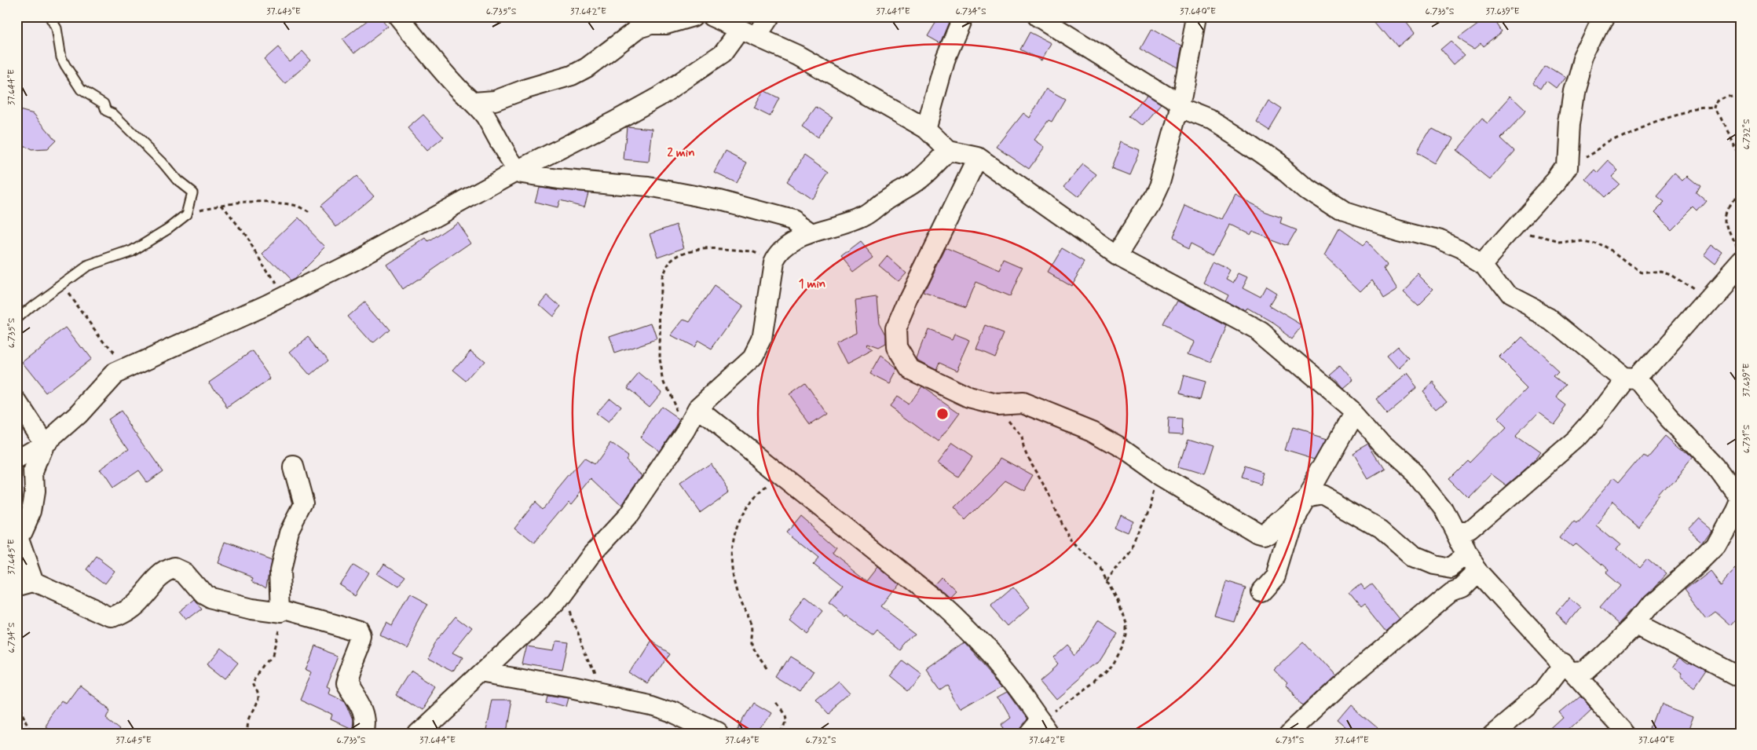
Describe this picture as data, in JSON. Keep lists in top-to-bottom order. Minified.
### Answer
{"coordinates":["37.643°E","6.735°S","37.642°E","37.641°E","6.734°S","37.640°E","6.733°S","37.639°E","37.644°E","6.732°S","6.731°S","37.645°E"],"rings":["2 min","1 min"]}
